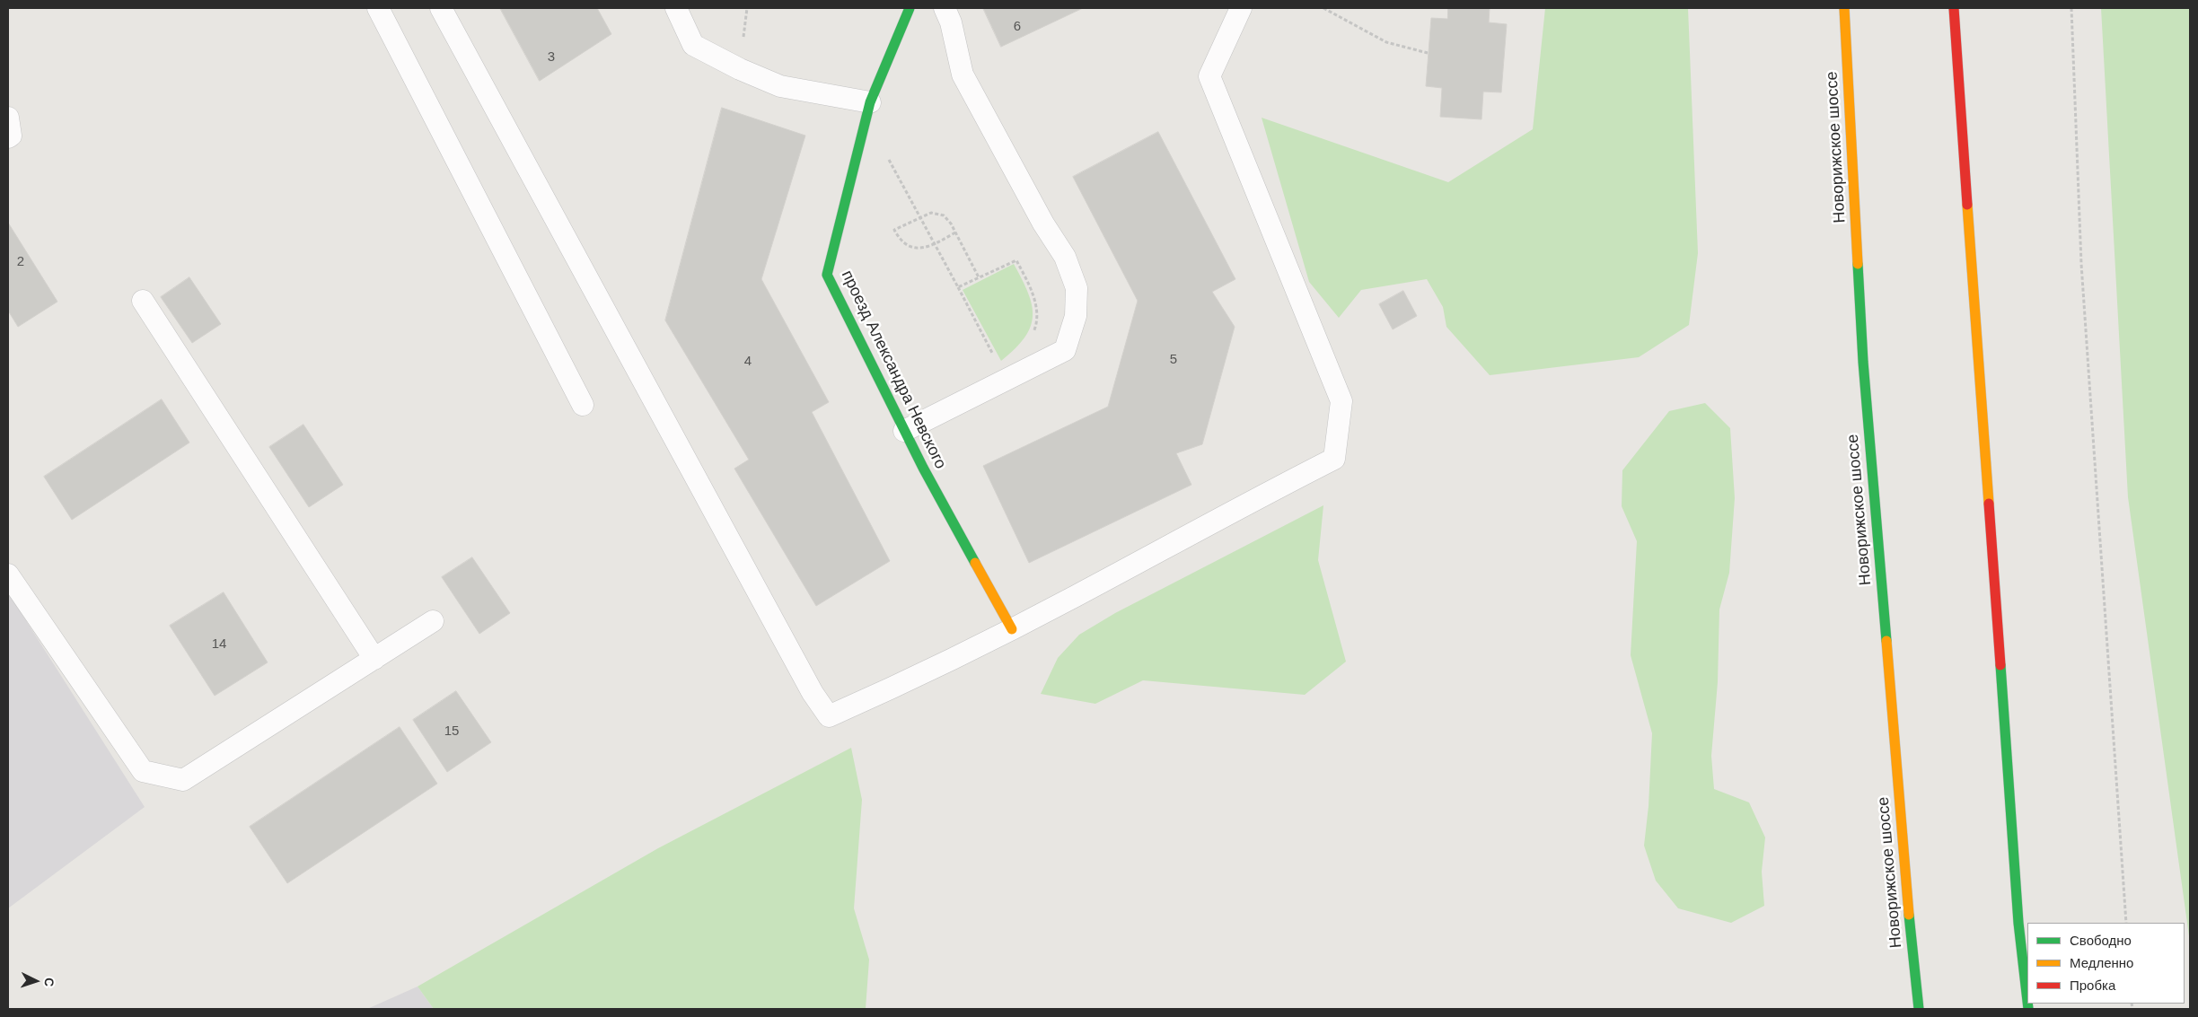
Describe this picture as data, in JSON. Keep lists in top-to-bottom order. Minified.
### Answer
{"streets":{"main road":["Новорижское шоссе","проезд Александра Невского"]},"house_numbers":["6","3","2","5","4","14","15"],"legend":["Свободно","Медленно","Пробка"],"north":"right"}
